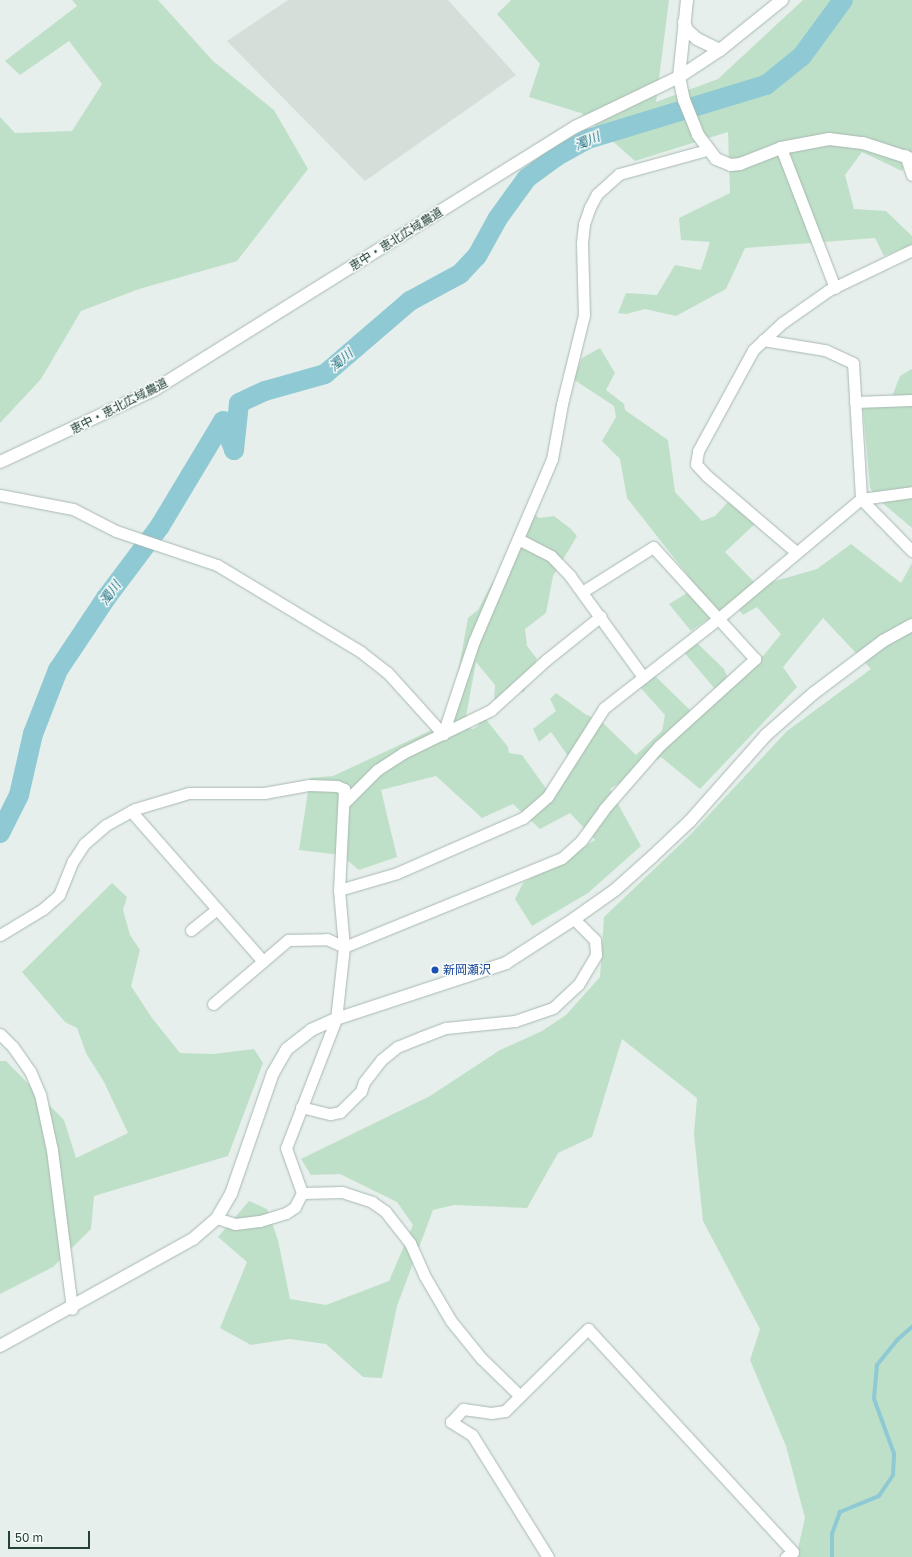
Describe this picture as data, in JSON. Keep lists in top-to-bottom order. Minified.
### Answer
{"streets":{"street":["恵中・恵北広域農道"]},"water":["濁川"],"places":["新岡瀬沢"],"scale_bar":"50 m"}
